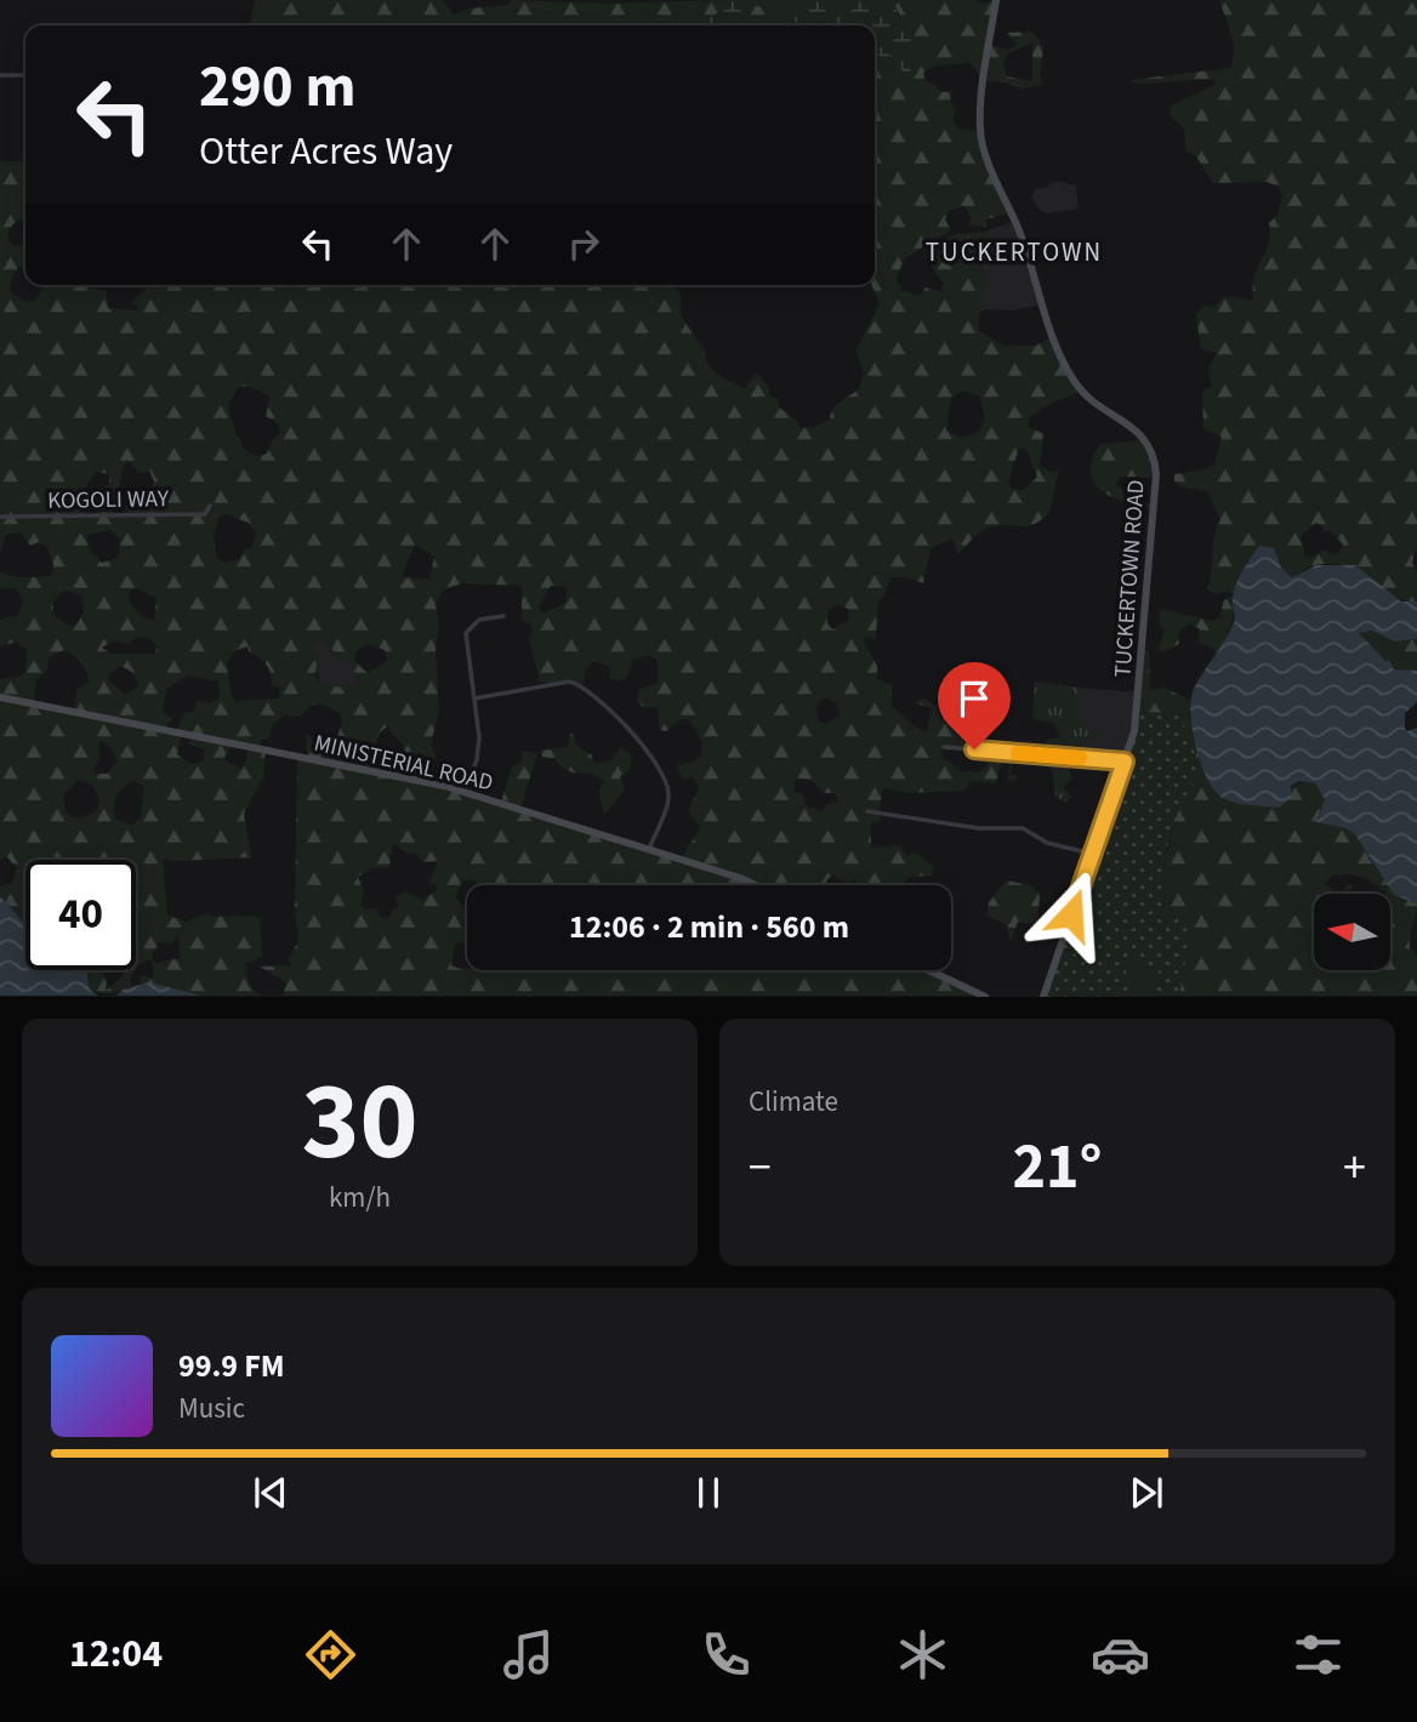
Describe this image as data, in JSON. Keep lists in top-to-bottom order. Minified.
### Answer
{"streets":{"street":["KOGOLI WAY","TUCKERTOWN ROAD","MINISTERIAL ROAD"]},"districts":["TUCKERTOWN"],"north":"left","page":{"turn":["290 m","Otter Acres Way"],"limit":"40","trip":"12:06 · 2 min · 560 m","tile":[["30","km/h"],"Climate"],"heat":["−","21°","+"],"song":["99.9 FM","Music"],"tabs":"12:04"}}
